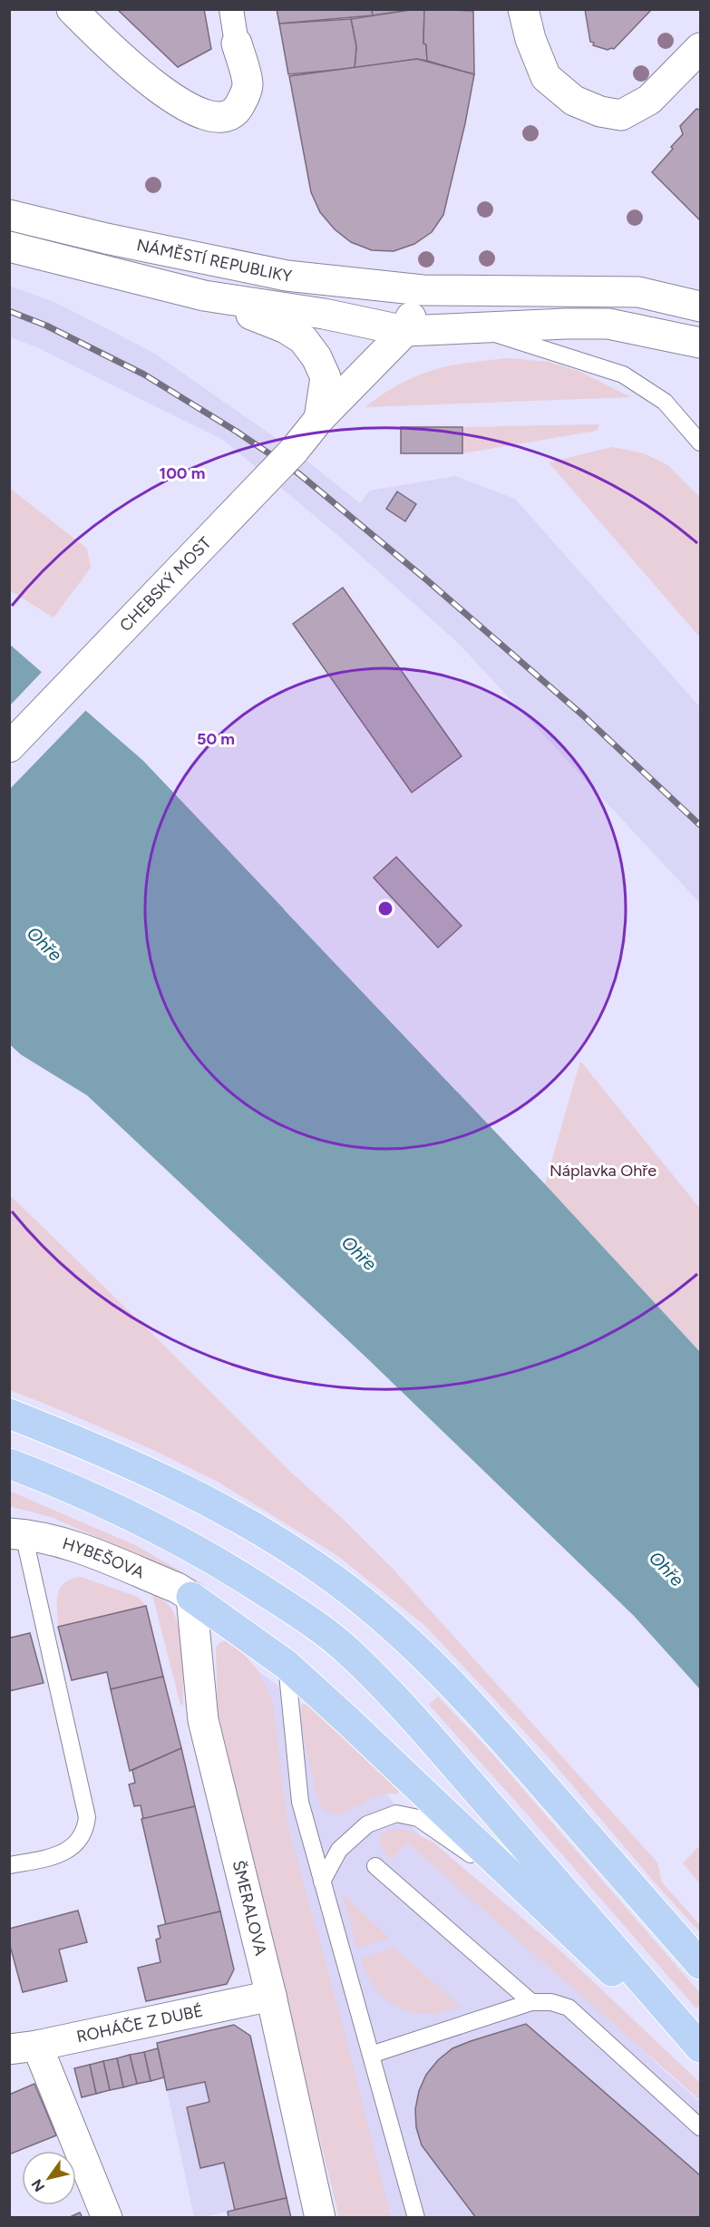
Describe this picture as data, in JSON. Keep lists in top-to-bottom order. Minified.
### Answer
{"streets":{"street":["NÁMĚSTÍ REPUBLIKY","CHEBSKÝ MOST","HYBEŠOVA","ŠMERALOVA","ROHÁČE Z DUBÉ"]},"crossings":[["NÁMĚSTÍ REPUBLIKY","CHEBSKÝ MOST"],["HYBEŠOVA","ŠMERALOVA"],["ŠMERALOVA","ROHÁČE Z DUBÉ"]],"water":["Ohře"],"parks":["Náplavka Ohře"],"north":"bottom left","rings":["100 m","50 m"]}
